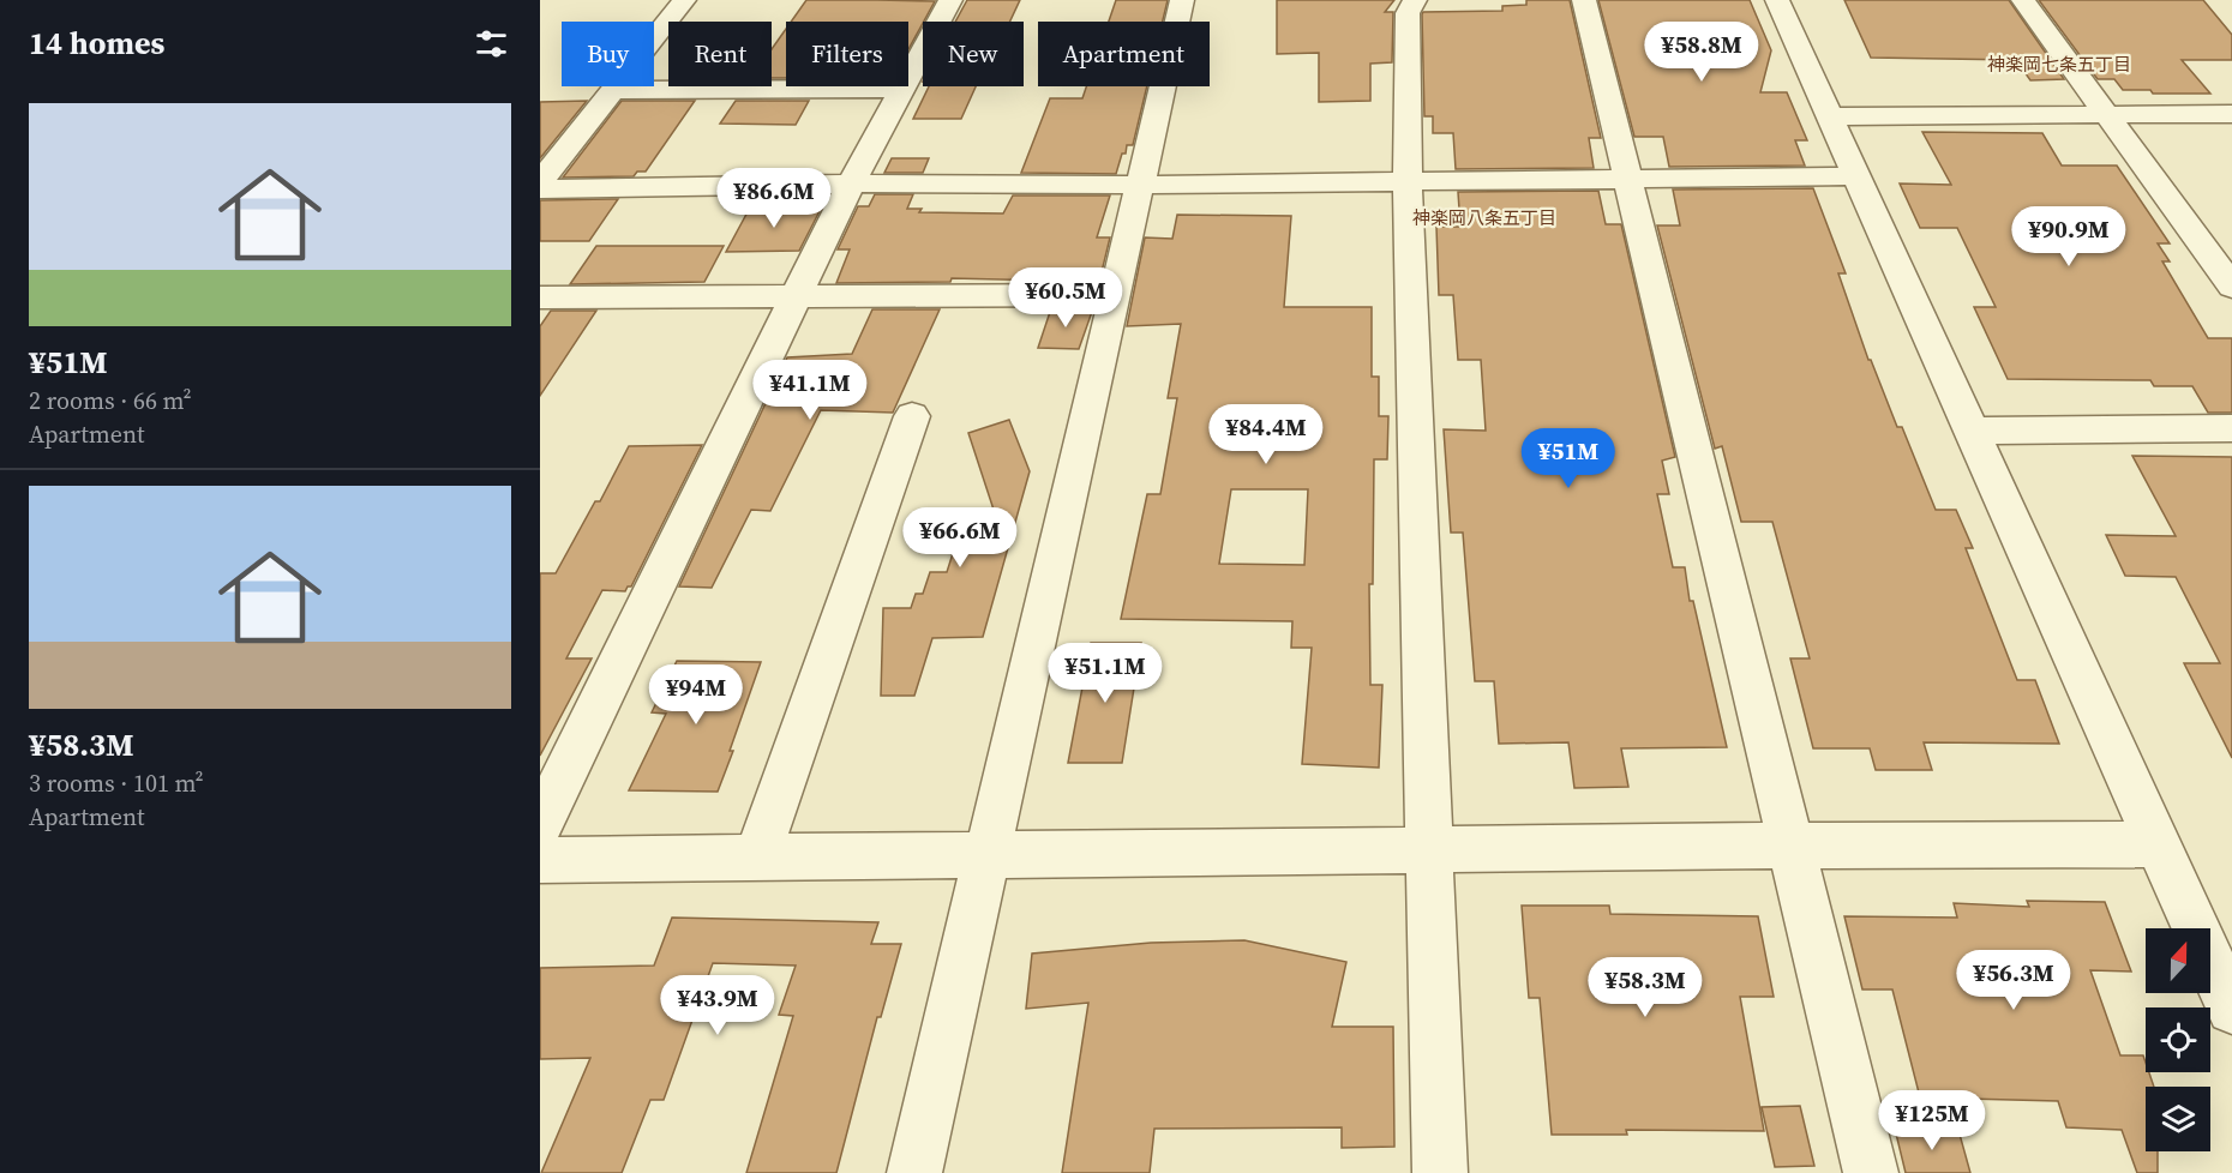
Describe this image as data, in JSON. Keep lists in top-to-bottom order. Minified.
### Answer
{"districts":["神楽岡七条五丁目","神楽岡八条五丁目"],"north":"top","page":{"heading":"14 homes","price":["¥58.8M","¥86.6M","¥90.9M","¥60.5M","¥41.1M","¥84.4M","¥51M","¥66.6M","¥51.1M","¥94M","¥56.3M","¥58.3M","¥43.9M","¥125M"],"chip":["Buy","Rent","Filters","New","Apartment"],"list":[{"name":"¥51M","note":"2 rooms · 66 m² · Apartment"},{"name":"¥58.3M","note":"3 rooms · 101 m² · Apartment"}]}}
